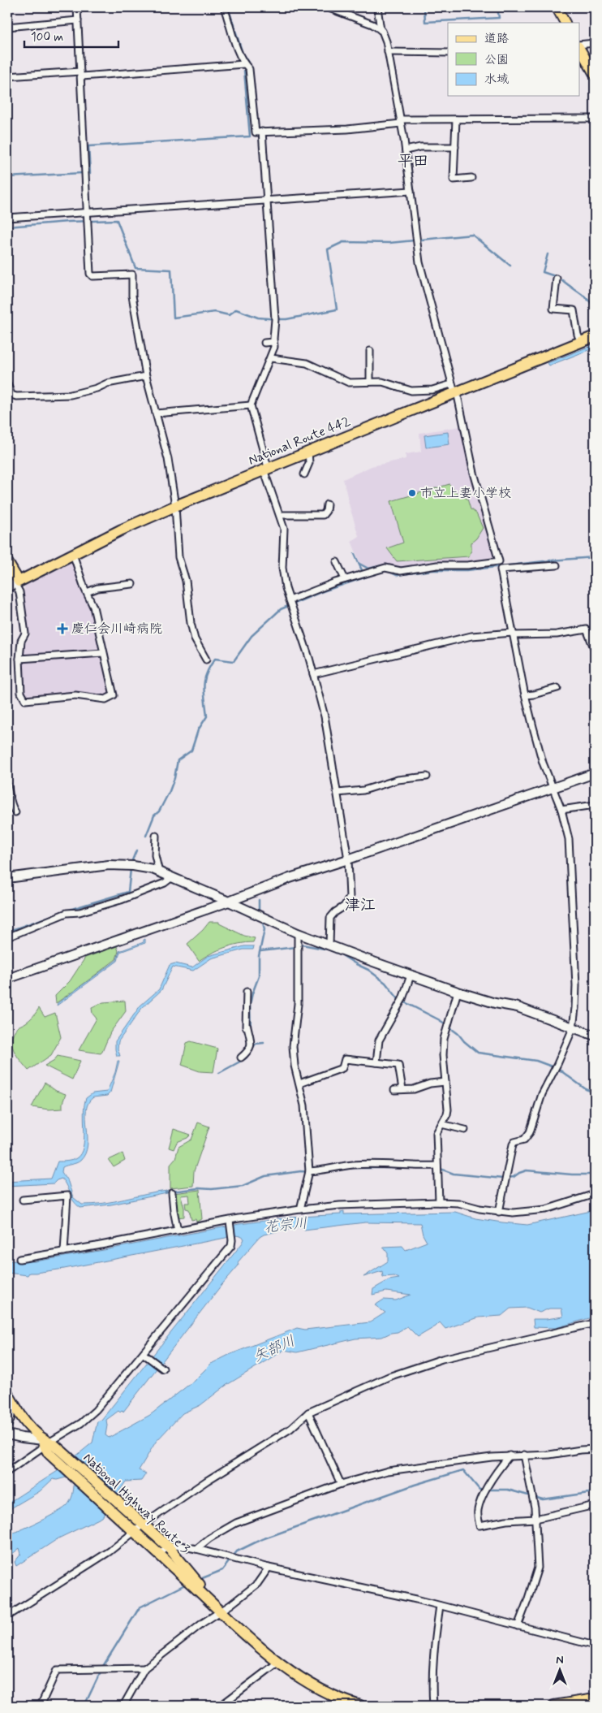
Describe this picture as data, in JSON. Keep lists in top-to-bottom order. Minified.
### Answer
{"streets":{"highway":["National Route 442","National Highway Route 3"]},"districts":["平田","津江"],"water":["花宗川","矢部川"],"places":{"other":["市立上妻小学校"],"health":["慶仁会川崎病院"]},"legend":["道路","公園","水域"],"scale_bar":"100 m","north":"top"}
